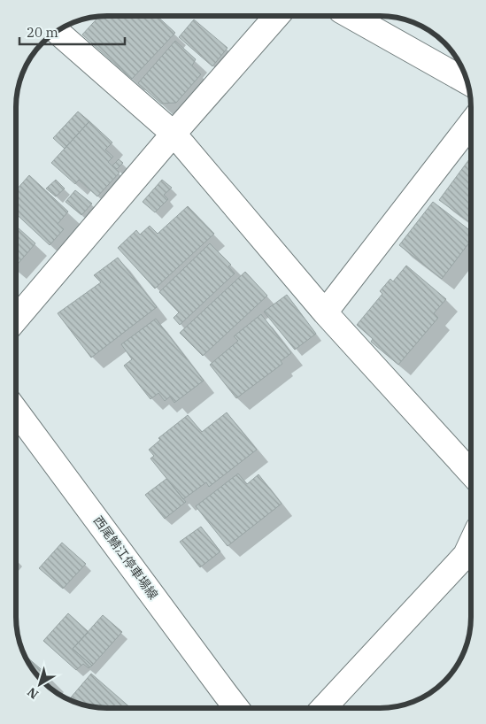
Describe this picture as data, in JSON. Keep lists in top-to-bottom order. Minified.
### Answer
{"streets":{"street":["西尾鯖江停車場線"]},"scale_bar":"20 m","north":"bottom left"}
